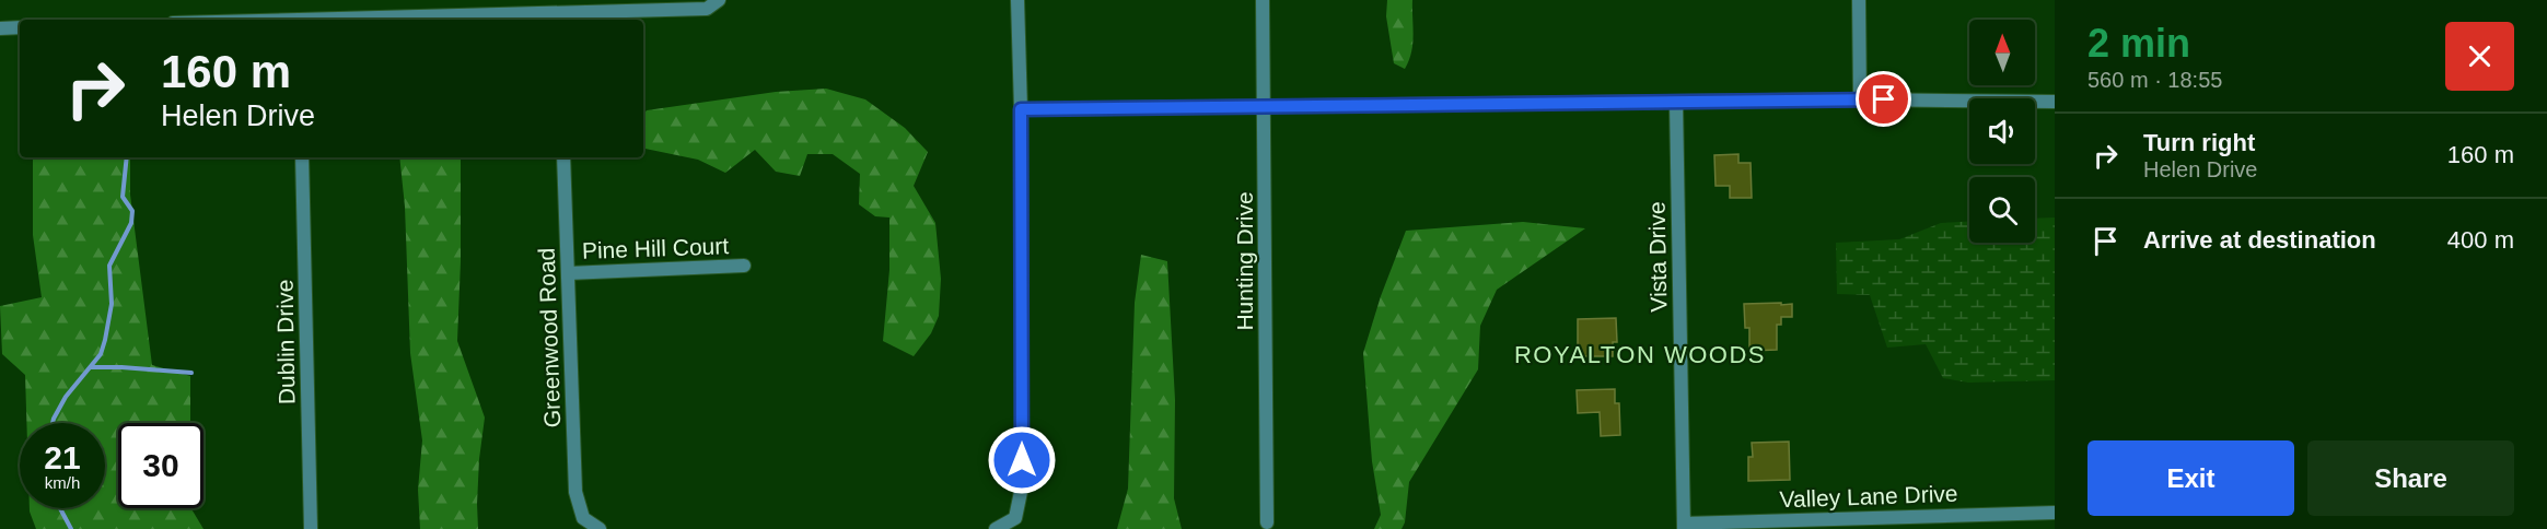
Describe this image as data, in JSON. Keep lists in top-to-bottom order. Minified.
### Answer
{"streets":{"street":["Pine Hill Court","Vista Drive","Hunting Drive","Greenwood Road","Dublin Drive","Valley Lane Drive"]},"crossings":[["Pine Hill Court","Greenwood Road"],["Vista Drive","Valley Lane Drive"]],"districts":["ROYALTON WOODS"],"north":"top","page":{"heading":["2 min","560 m · 18:55"],"turn":["160 m","Helen Drive"],"list":[{"name":"Turn right","note":"Helen Drive","value":"160 m"},{"name":"Arrive at destination","value":"400 m"}],"speed":"21 km/h","limit":"30","buttons":["Exit","Share"]}}
